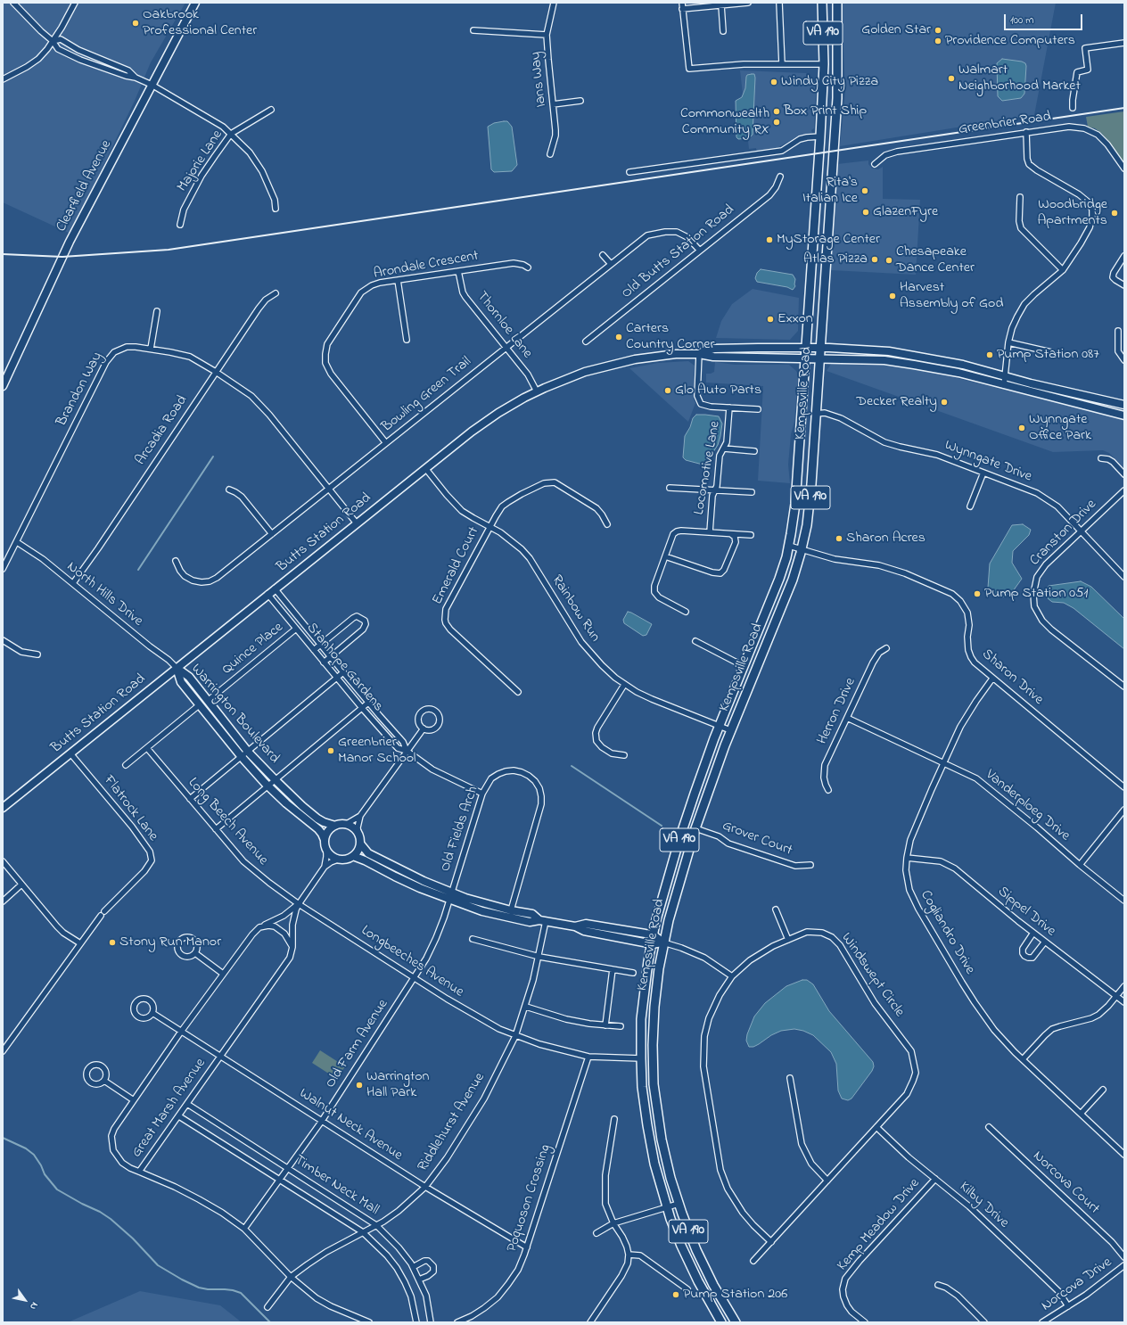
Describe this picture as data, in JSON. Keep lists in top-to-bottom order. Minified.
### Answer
{"streets":{"main road":["VA 190","Clearfield Avenue","Kempsville Road","Butts Station Road","Warrington Boulevard"],"street":["Ians Way","Greenbrier Road","Majorie Lane","Old Butts Station Road","Arondale Crescent","Thornloe Lane","Brandon Way","Bowling Green Trail","Arcadia Road","Wynngate Drive","Locomotive Lane","Cranston Drive","Emerald Court","North Hills Drive","Rainbow Run","Quince Place","Stanhope Gardens","Sharon Drive","Herron Drive","Vanderploeg Drive","Flatrock Lane","Long Beech Avenue","Old Fields Arch","Grover Court","Sippel Drive","Cogliandro Drive","Longbeeches Avenue","Windswept Circle","Old Farm Avenue","Great Marsh Avenue","Riddlehurst Avenue","Walnut Neck Avenue","Norcova Court","Timber Neck Mall","Poquoson Crossing","Kilby Drive","Kemp Meadow Drive","Norcova Drive"]},"crossings":[["Old Butts Station Road","Bowling Green Trail"],["Arondale Crescent","Thornloe Lane"],["Arondale Crescent","Bowling Green Trail"],["Thornloe Lane","Bowling Green Trail"],["Thornloe Lane","Butts Station Road"],["Brandon Way","Bowling Green Trail"],["Brandon Way","Arcadia Road"],["Brandon Way","Butts Station Road"],["Brandon Way","North Hills Drive"],["Kempsville Road","Wynngate Drive"],["Kempsville Road","Butts Station Road"],["Kempsville Road","Rainbow Run"],["Kempsville Road","Sharon Drive"],["Kempsville Road","Grover Court"],["Kempsville Road","Longbeeches Avenue"],["Arcadia Road","North Hills Drive"],["Wynngate Drive","Cranston Drive"],["Butts Station Road","North Hills Drive"],["Butts Station Road","Rainbow Run"],["Butts Station Road","Stanhope Gardens"],["Butts Station Road","Warrington Boulevard"],["Butts Station Road","Flatrock Lane"],["Emerald Court","Rainbow Run"],["North Hills Drive","Warrington Boulevard"],["Quince Place","Stanhope Gardens"],["Quince Place","Warrington Boulevard"],["Stanhope Gardens","Old Fields Arch"],["Sharon Drive","Cogliandro Drive"],["Herron Drive","Vanderploeg Drive"],["Warrington Boulevard","Great Marsh Avenue"],["Vanderploeg Drive","Cogliandro Drive"],["Long Beech Avenue","Longbeeches Avenue"],["Long Beech Avenue","Great Marsh Avenue"],["Old Fields Arch","Longbeeches Avenue"],["Old Fields Arch","Old Farm Avenue"],["Sippel Drive","Cogliandro Drive"],["Longbeeches Avenue","Old Farm Avenue"],["Longbeeches Avenue","Great Marsh Avenue"],["Longbeeches Avenue","Riddlehurst Avenue"],["Longbeeches Avenue","Poquoson Crossing"],["Windswept Circle","Kilby Drive"],["Old Farm Avenue","Walnut Neck Avenue"],["Old Farm Avenue","Timber Neck Mall"],["Great Marsh Avenue","Walnut Neck Avenue"],["Great Marsh Avenue","Timber Neck Mall"],["Riddlehurst Avenue","Walnut Neck Avenue"],["Riddlehurst Avenue","Timber Neck Mall"],["Walnut Neck Avenue","Poquoson Crossing"],["Kilby Drive","Kemp Meadow Drive"],["Kilby Drive","Norcova Drive"]],"places":["Oakbrook Professional Center","Golden Star","Providence Computers","Walmart Neighborhood Market","Windy City Pizza","Box Print Ship","Commonwealth Community RX","Rita's Italian Ice","GlazenFyre","Woodbridge Apartments","MyStorage Center","Atlas Pizza","Chesapeake Dance Center","Harvest Assembly of God","Exxon","Carters Country Corner","Pump Station 087","Glo Auto Parts","Decker Realty","Wynngate Office Park","Sharon Acres","Pump Station 051","Greenbrier Manor School","Stony Run Manor","Warrington Hall Park","Pump Station 206"],"scale_bar":"100 m","north":"bottom right"}
